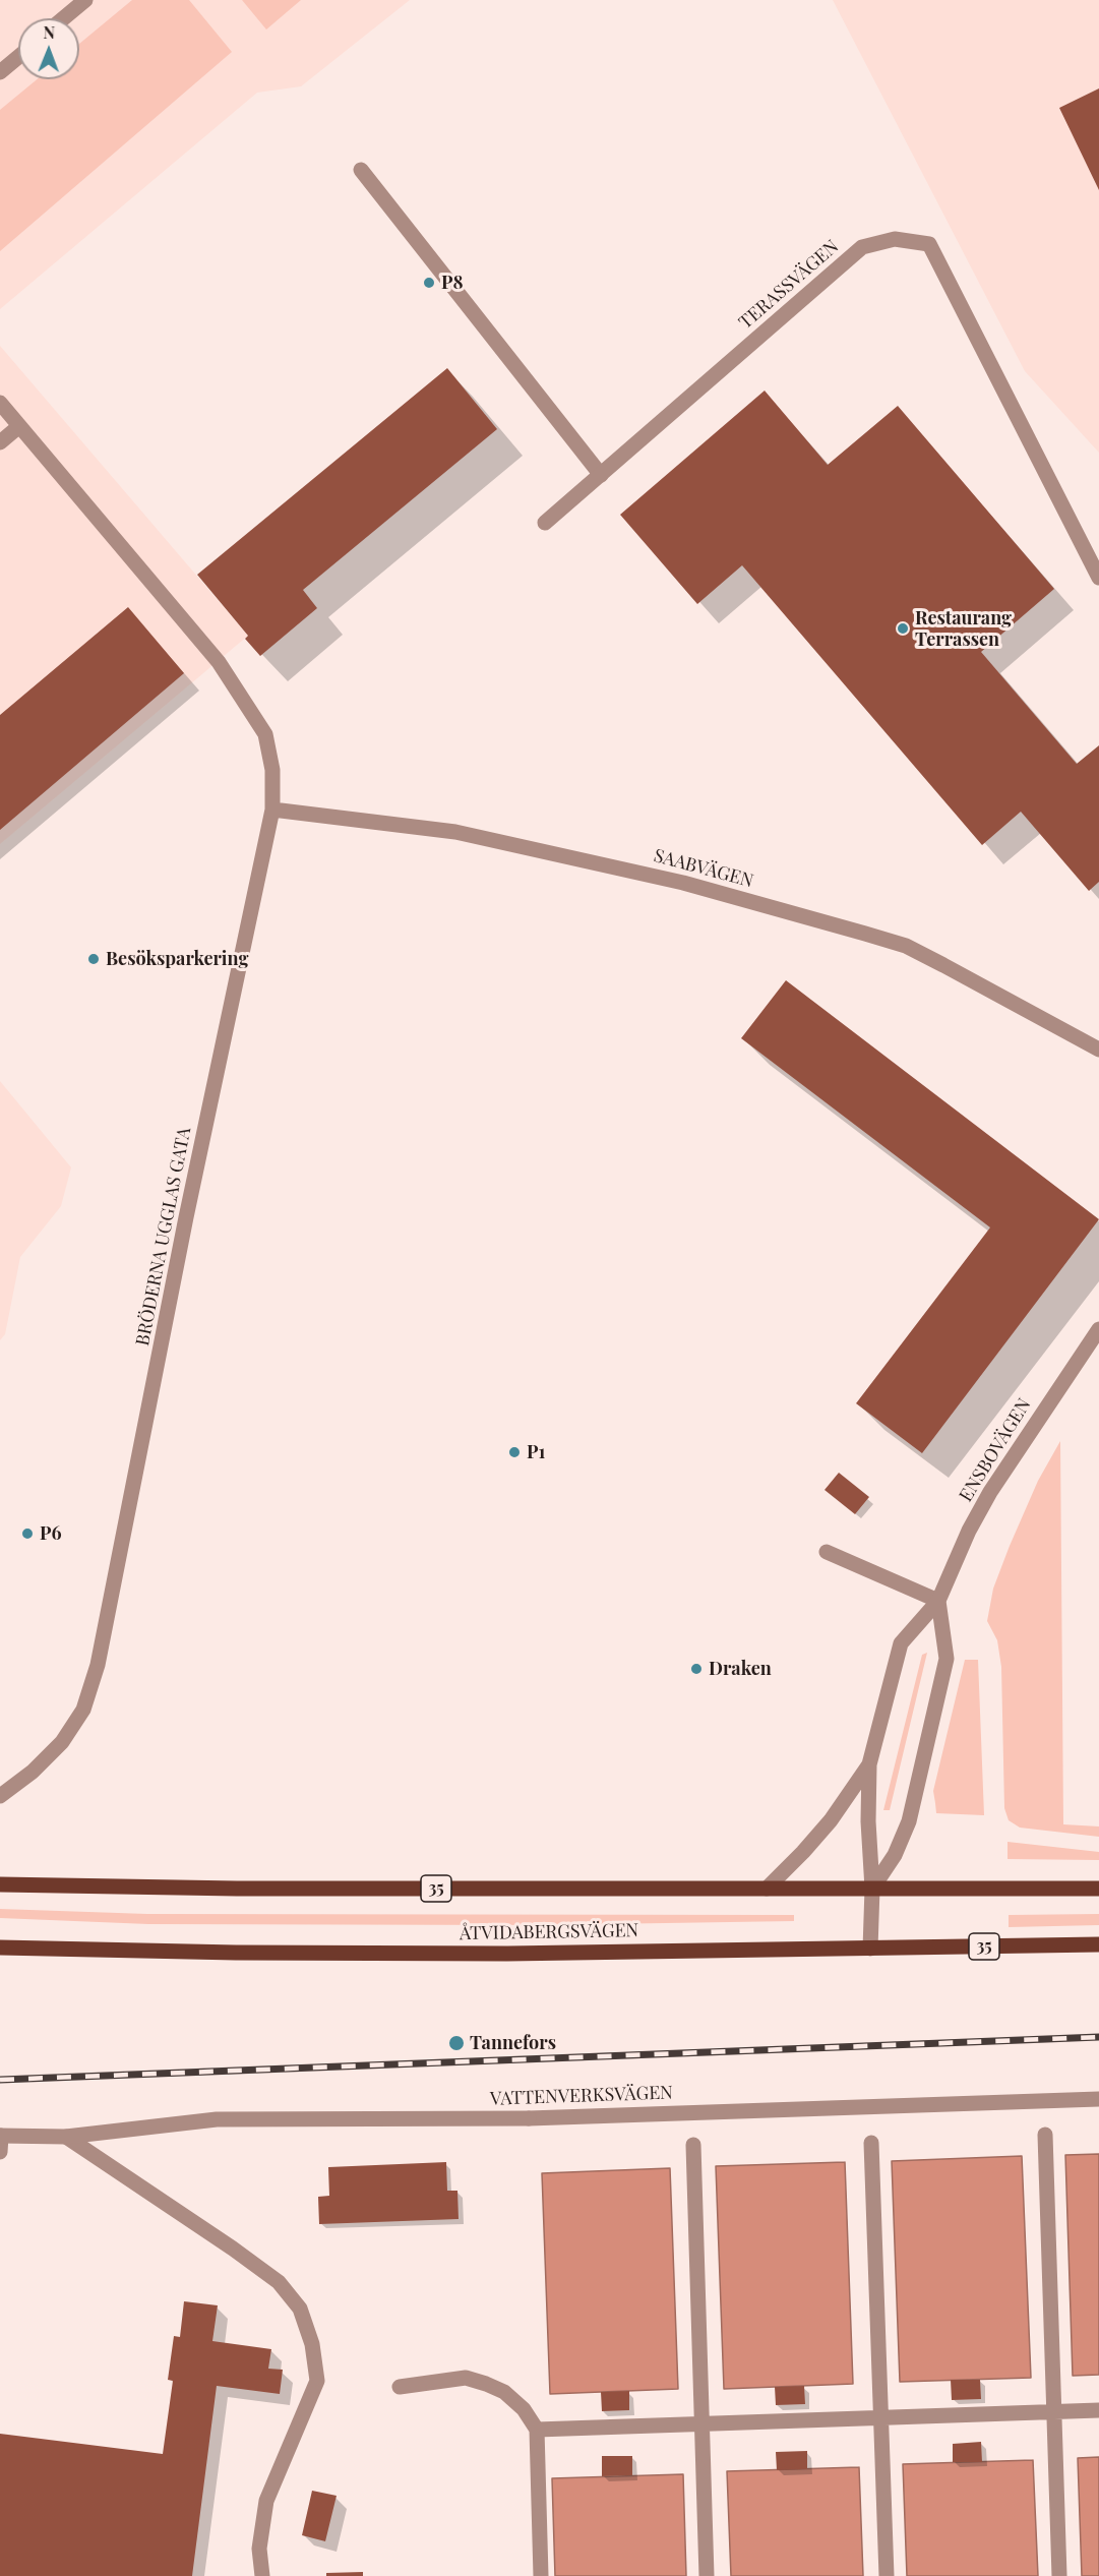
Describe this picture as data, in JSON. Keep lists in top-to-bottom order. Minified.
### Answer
{"streets":{"main road":["35","ÅTVIDABERGSVÄGEN"],"street":["TERASSVÄGEN","SAABVÄGEN","BRÖDERNA UGGLAS GATA","ENSBOVÄGEN","VATTENVERKSVÄGEN"]},"crossings":[["SAABVÄGEN","BRÖDERNA UGGLAS GATA"],["ENSBOVÄGEN","35"],["ENSBOVÄGEN","ÅTVIDABERGSVÄGEN"]],"places":["P8","Restaurang Terrassen","Besöksparkering","P1","P6","Draken","Tannefors"],"north":"top"}
